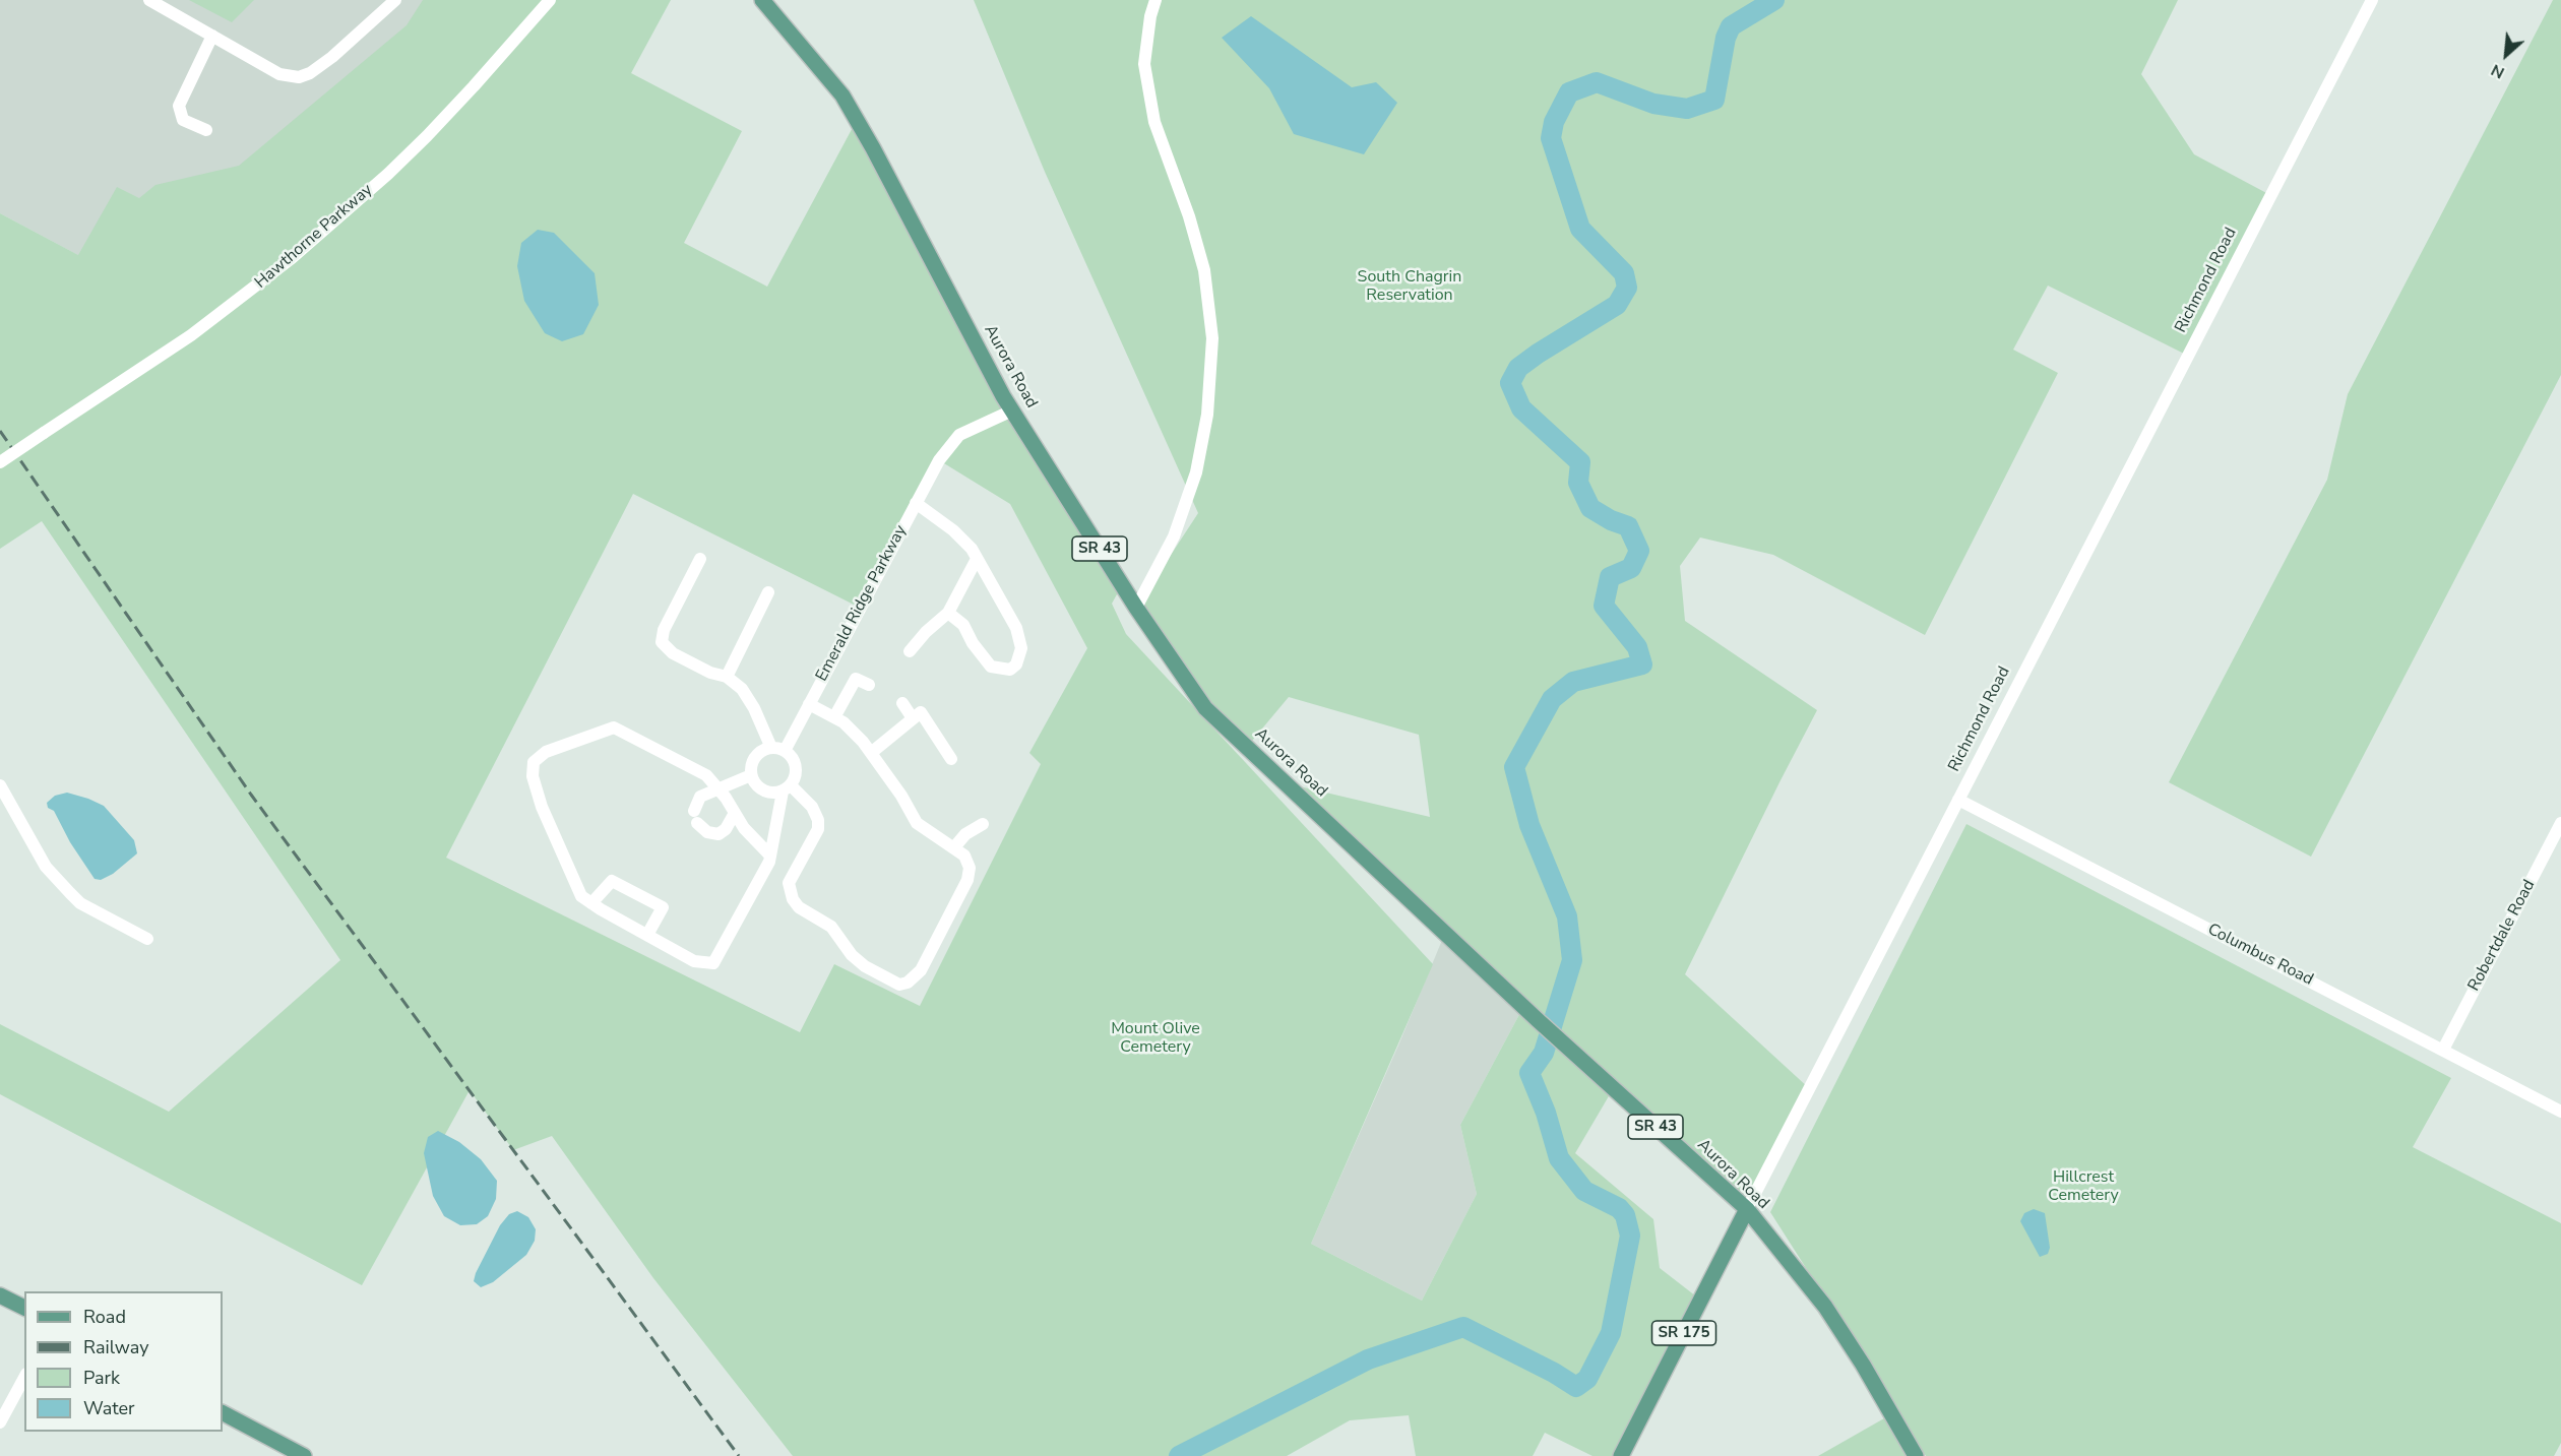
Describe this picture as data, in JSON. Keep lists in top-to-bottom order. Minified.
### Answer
{"streets":{"main road":["Richmond Road","Aurora Road","SR 43","SR 175"],"street":["Hawthorne Parkway","Emerald Ridge Parkway","Robertdale Road","Columbus Road"]},"crossings":[["Richmond Road","Aurora Road"],["Richmond Road","Columbus Road"],["Aurora Road","Emerald Ridge Parkway"],["Robertdale Road","Columbus Road"]],"parks":["South Chagrin Reservation","Mount Olive Cemetery","Hillcrest Cemetery"],"legend":["Road","Railway","Park","Water"],"north":"bottom left"}
